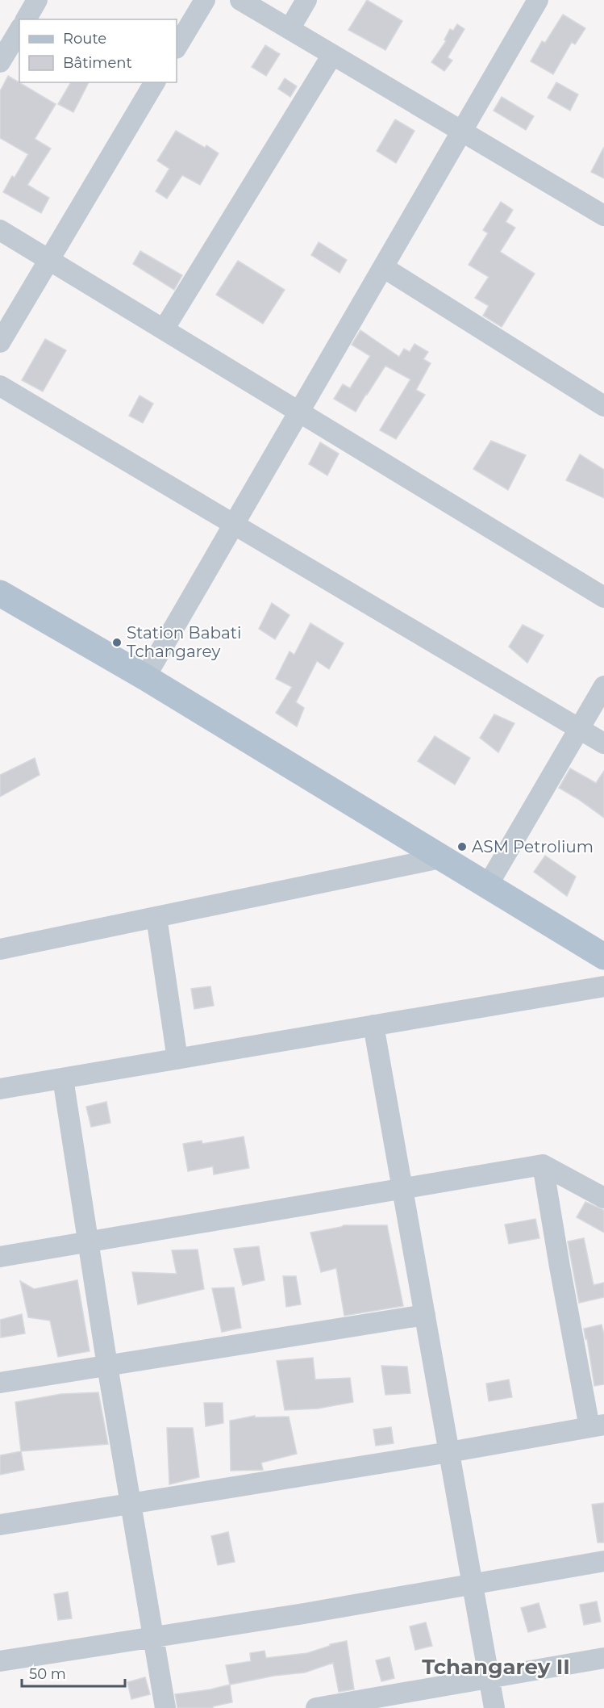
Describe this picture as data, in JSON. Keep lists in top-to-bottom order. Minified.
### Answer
{"districts":["Tchangarey II"],"places":["Station Babati Tchangarey","ASM Petrolium"],"legend":["Route","Bâtiment"],"scale_bar":"50 m"}
